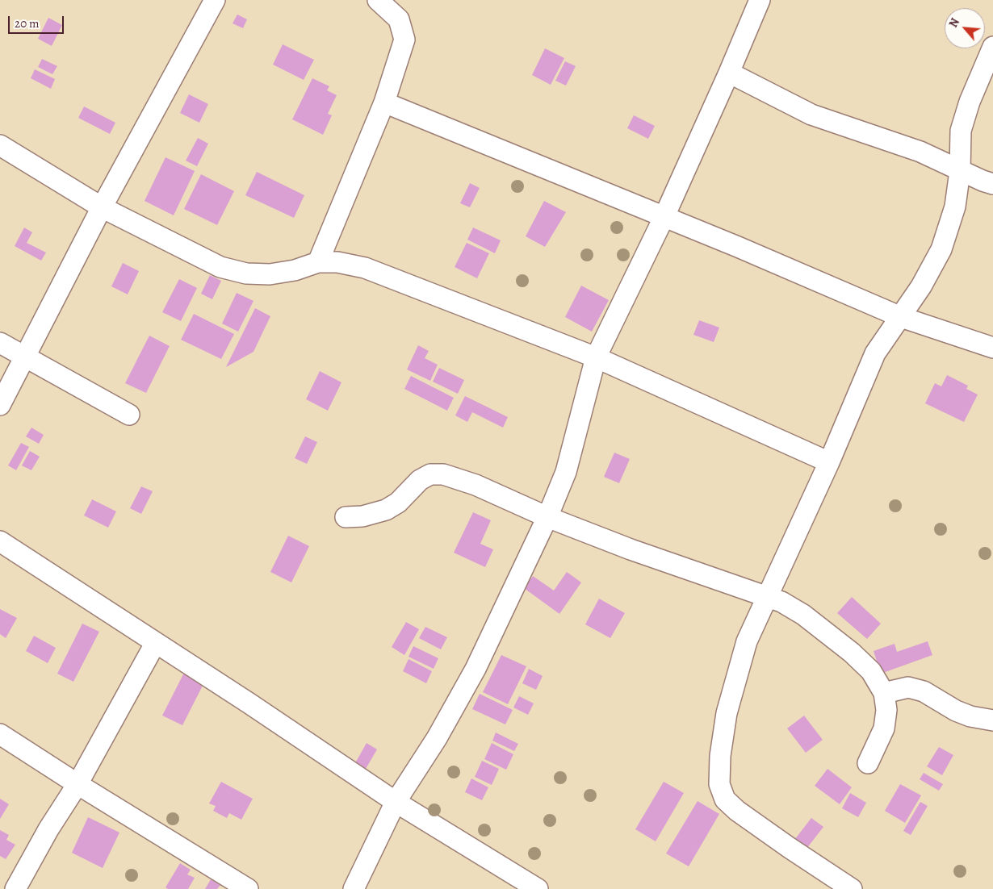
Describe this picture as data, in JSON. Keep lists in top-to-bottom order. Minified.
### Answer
{"scale_bar":"20 m","north":"top left"}
